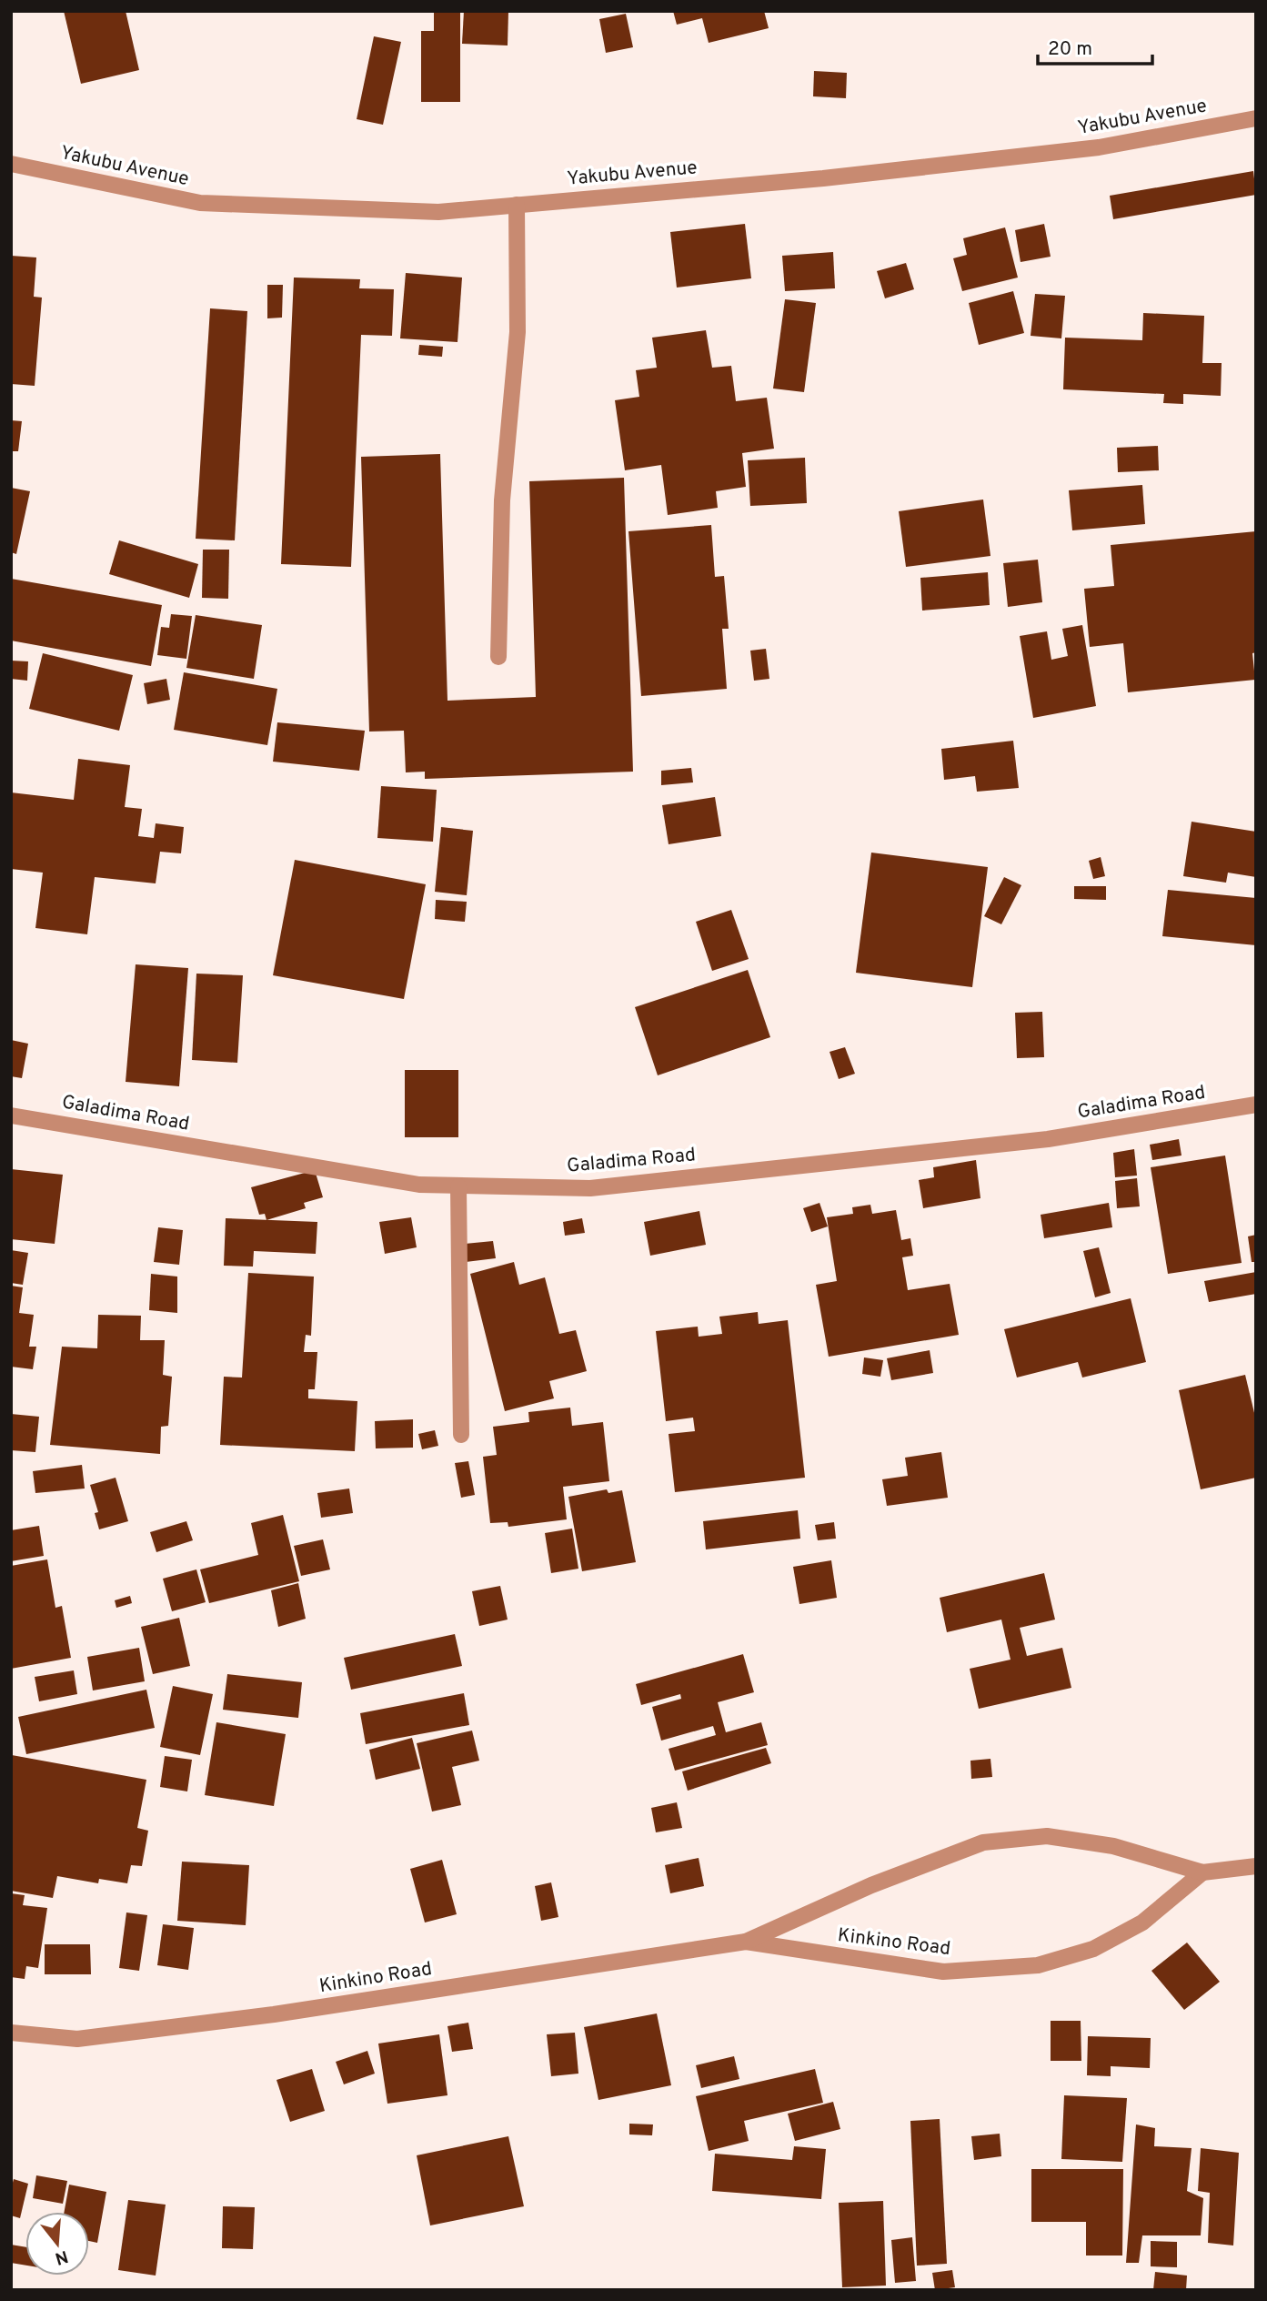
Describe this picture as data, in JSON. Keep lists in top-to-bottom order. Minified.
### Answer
{"streets":{"street":["Yakubu Avenue","Galadima Road","Kinkino Road"]},"scale_bar":"20 m","north":"bottom"}
